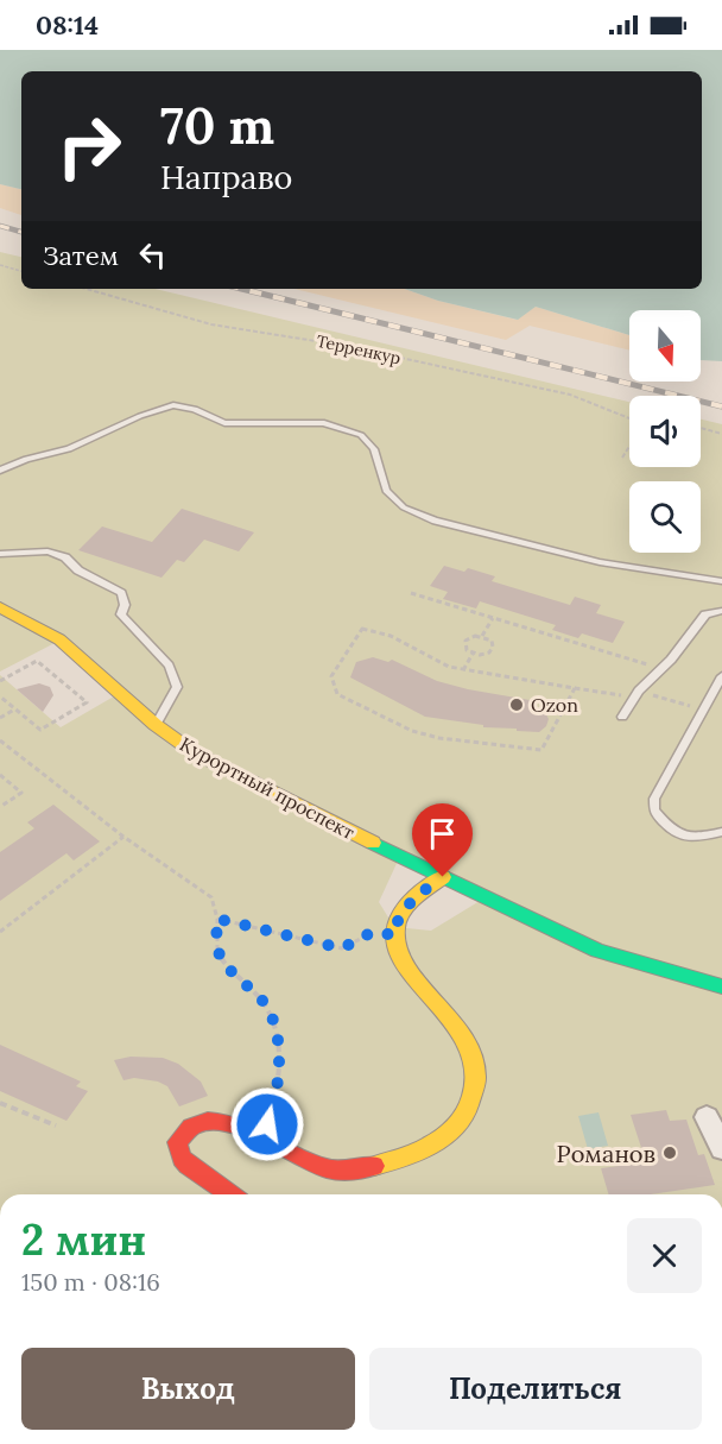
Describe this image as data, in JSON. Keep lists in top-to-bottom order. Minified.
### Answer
{"streets":{"main road":["Курортный проспект"],"path":["Терренкур"]},"places":["Ozon","Романов"],"north":"bottom","page":{"status":"08:14","turn":["70 m","Направо"],"then":"Затем","heading":["2 мин","150 m · 08:16"],"buttons":["Выход","Поделиться"]}}
